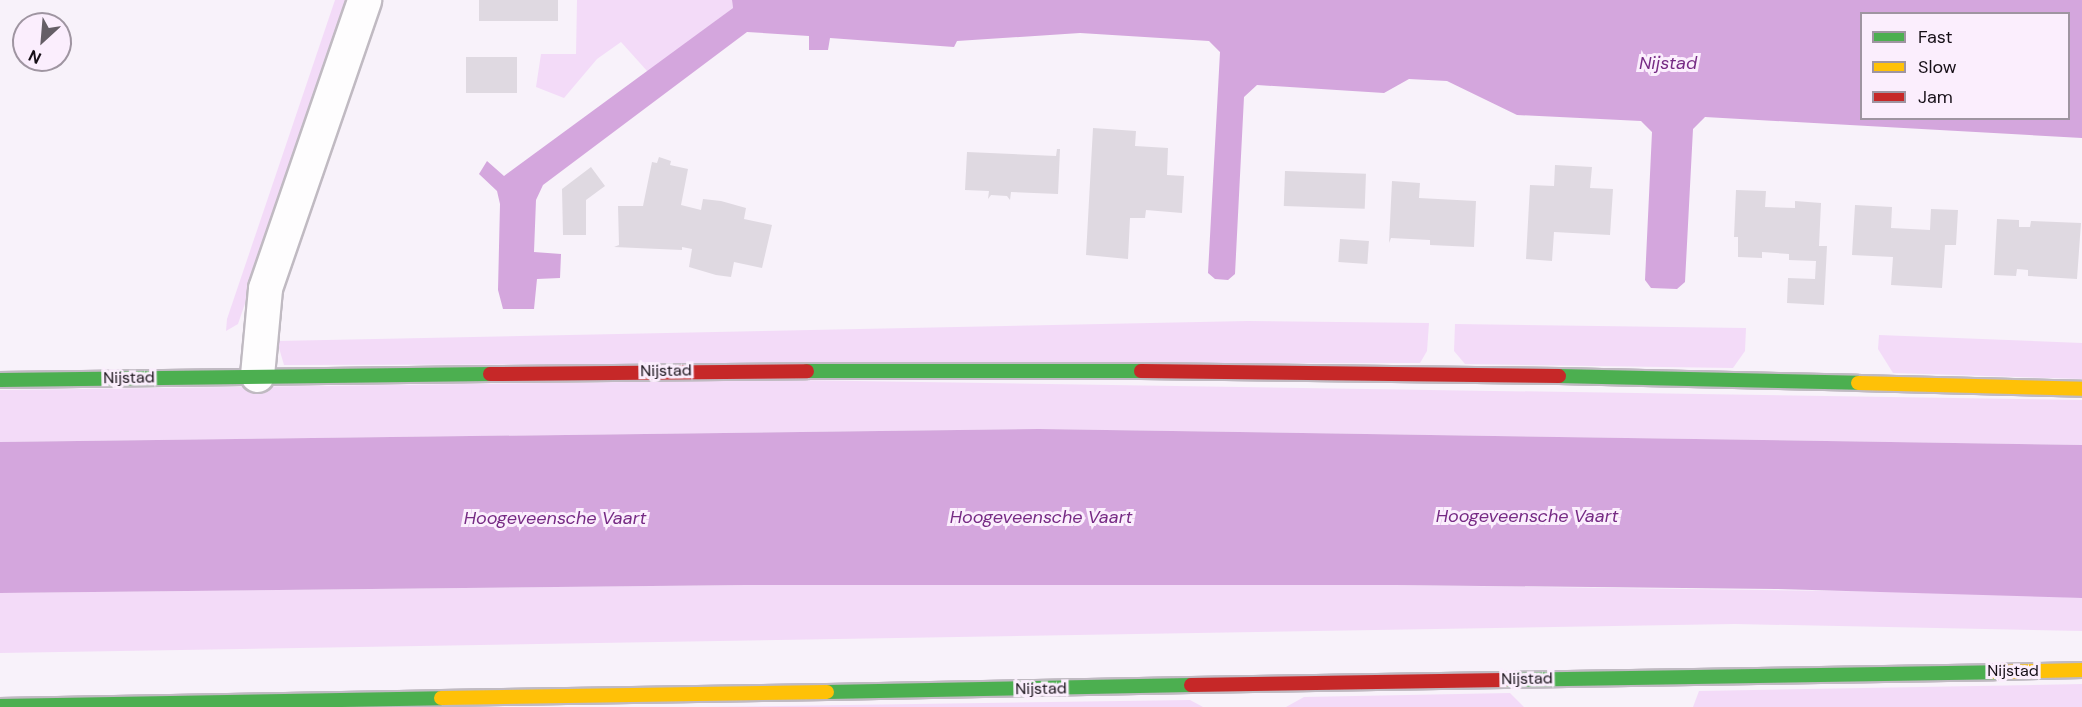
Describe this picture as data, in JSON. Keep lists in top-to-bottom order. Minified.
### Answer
{"streets":{"street":["Nijstad"]},"water":["Nijstad","Hoogeveensche Vaart"],"legend":["Fast","Slow","Jam"],"north":"bottom left"}
